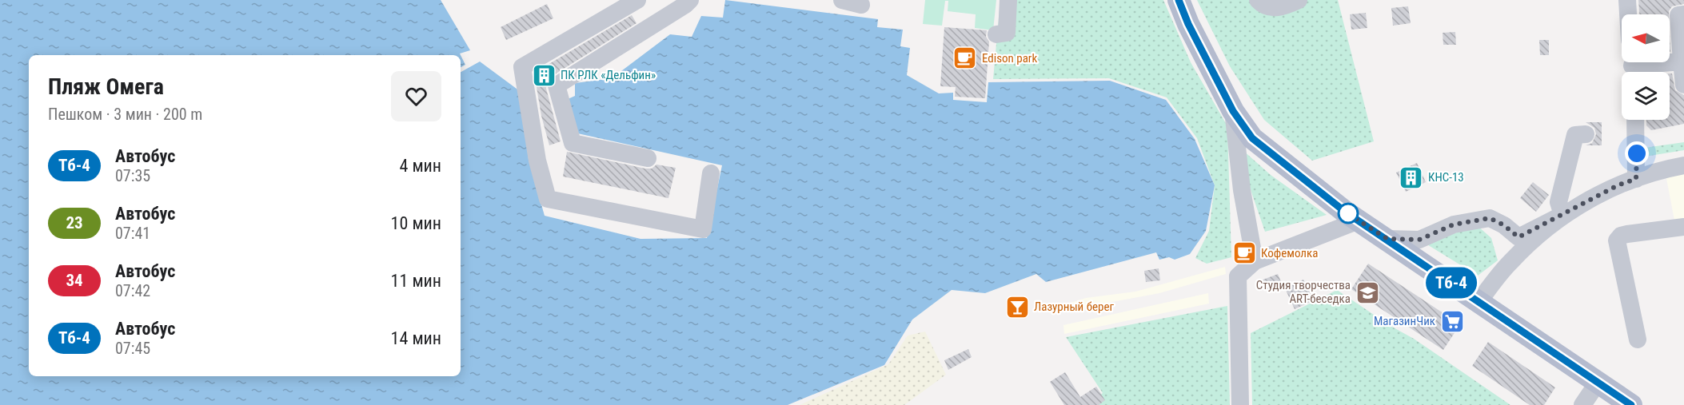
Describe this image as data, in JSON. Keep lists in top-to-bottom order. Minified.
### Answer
{"places":{"cafe":["Edison park","Кофемолка"],"building":["ПК РЛК «Дельфин»","КНС-13"],"school or university":["Студия творчества ART-беседка"],"bar":["Лазурный берег"],"supermarket":["МагазинЧик"]},"lines":["bus line Тб-4"],"north":"left","page":{"on_map":"Тб-4","heading":["Пляж Омега","Пешком · 3 мин · 200 m"],"list":[{"mark":"Тб-4","name":"Автобус","note":"07:35","value":"4 мин"},{"mark":"23","name":"Автобус","note":"07:41","value":"10 мин"},{"mark":"34","name":"Автобус","note":"07:42","value":"11 мин"},{"mark":"Тб-4","name":"Автобус","note":"07:45","value":"14 мин"}]}}
